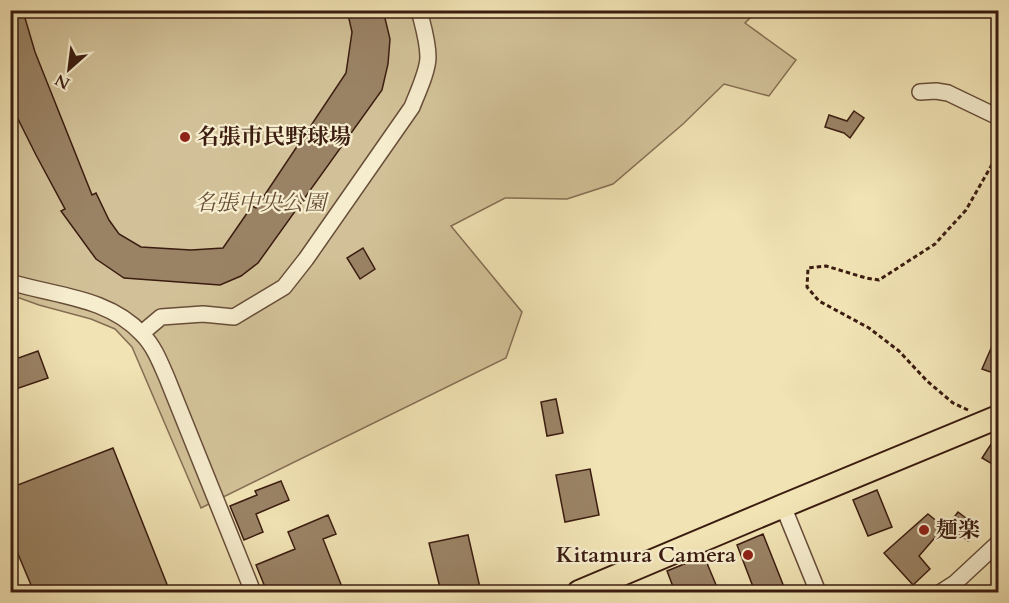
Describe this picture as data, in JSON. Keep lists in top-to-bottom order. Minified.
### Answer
{"parks":["名張中央公園"],"places":["名張市民野球場","麺楽","Kitamura Camera"],"north":"bottom left"}
